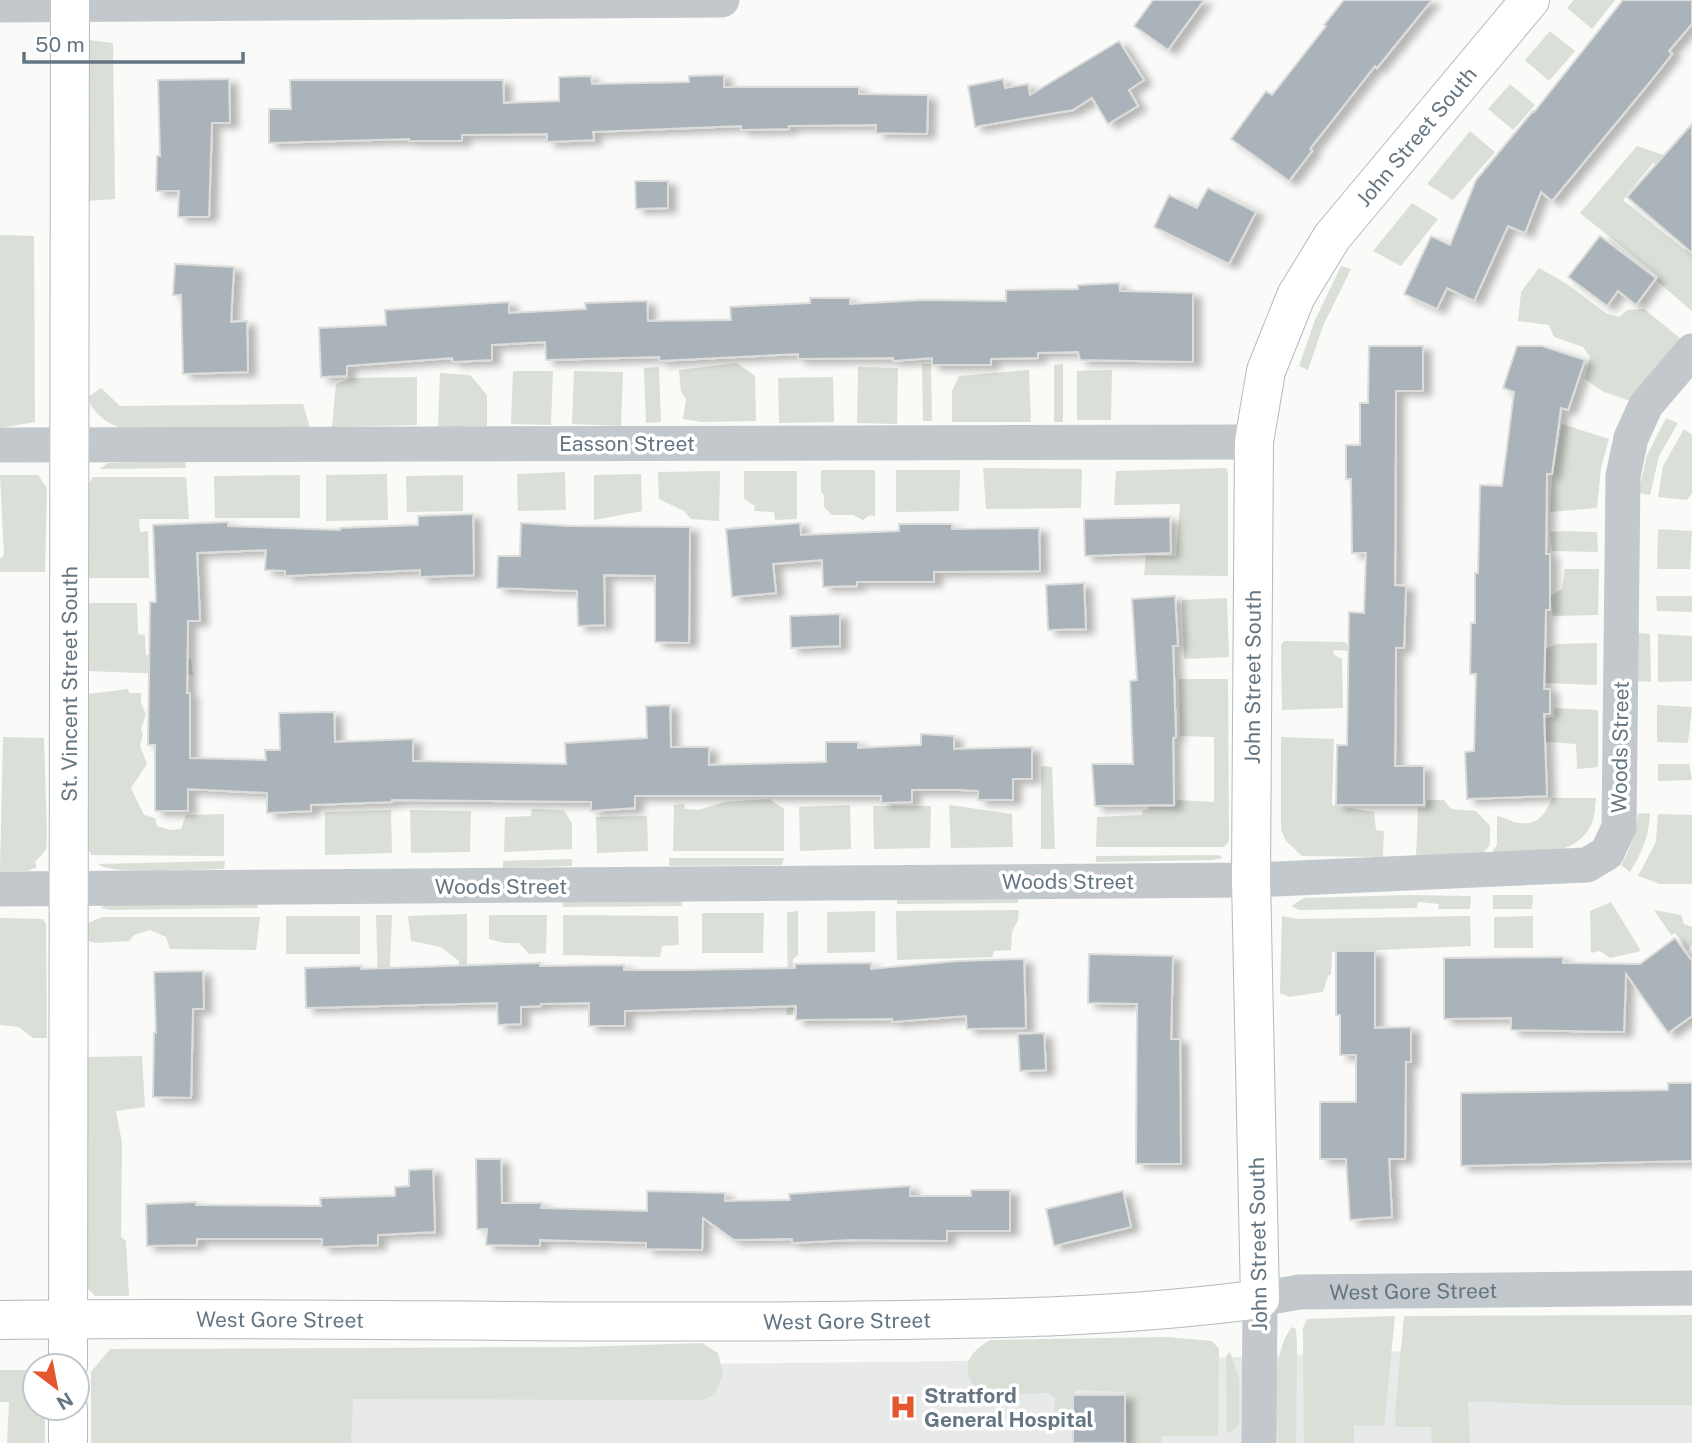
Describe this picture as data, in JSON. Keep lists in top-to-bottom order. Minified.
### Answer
{"streets":{"street":["John Street South","Easson Street","St. Vincent Street South","Woods Street","West Gore Street"]},"crossings":[["John Street South","Easson Street"],["John Street South","Woods Street"],["John Street South","West Gore Street"],["Easson Street","St. Vincent Street South"],["St. Vincent Street South","Woods Street"],["St. Vincent Street South","West Gore Street"]],"places":{"hospital":["Stratford General Hospital"]},"scale_bar":"50 m","north":"bottom right"}
